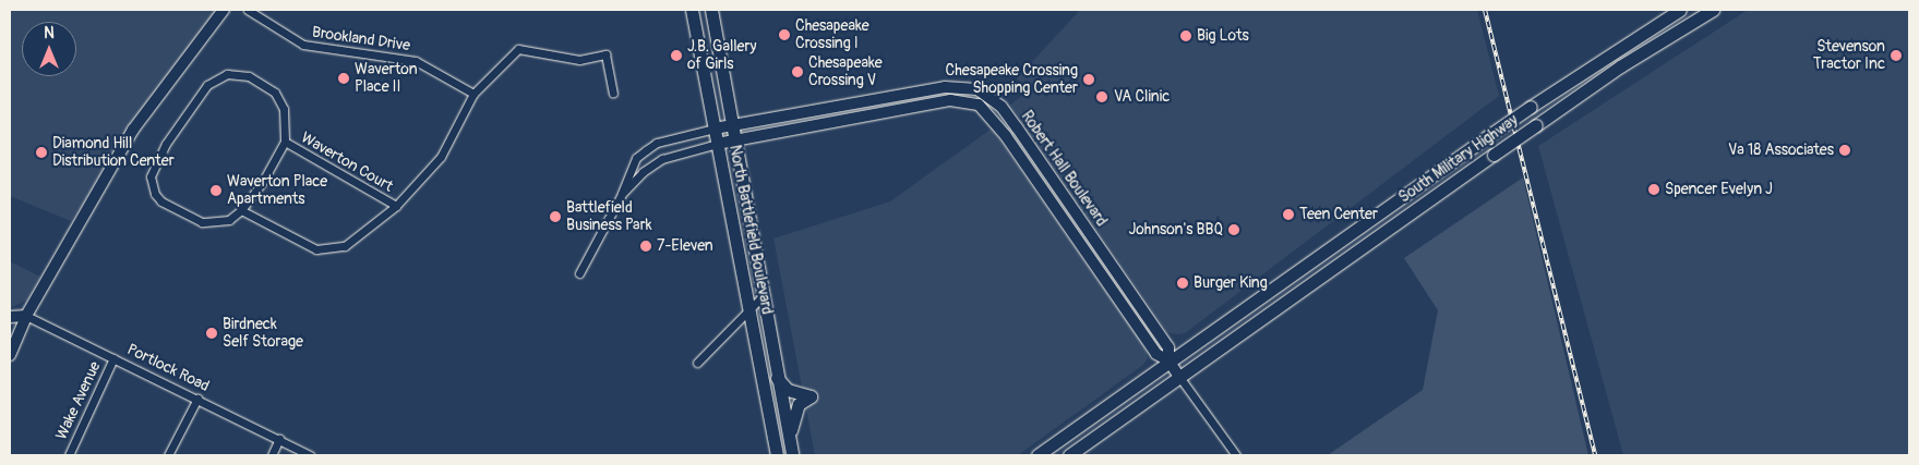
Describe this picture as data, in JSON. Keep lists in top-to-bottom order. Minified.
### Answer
{"streets":{"main road":["South Military Highway","North Battlefield Boulevard"],"street":["Brookland Drive","Waverton Court","Robert Hall Boulevard","Portlock Road","Wake Avenue"]},"crossings":[["South Military Highway","Robert Hall Boulevard"],["Robert Hall Boulevard","North Battlefield Boulevard"],["Portlock Road","Wake Avenue"]],"places":["Chesapeake Crossing I","Big Lots","J.B. Gallery of Girls","Stevenson Tractor Inc","Chesapeake Crossing V","Waverton Place II","Chesapeake Crossing Shopping Center","VA Clinic","Va 18 Associates","Diamond Hill Distribution Center","Spencer Evelyn J","Waverton Place Apartments","Teen Center","Battlefield Business Park","Johnson's BBQ","7-Eleven","Burger King","Birdneck Self Storage"],"north":"top"}
